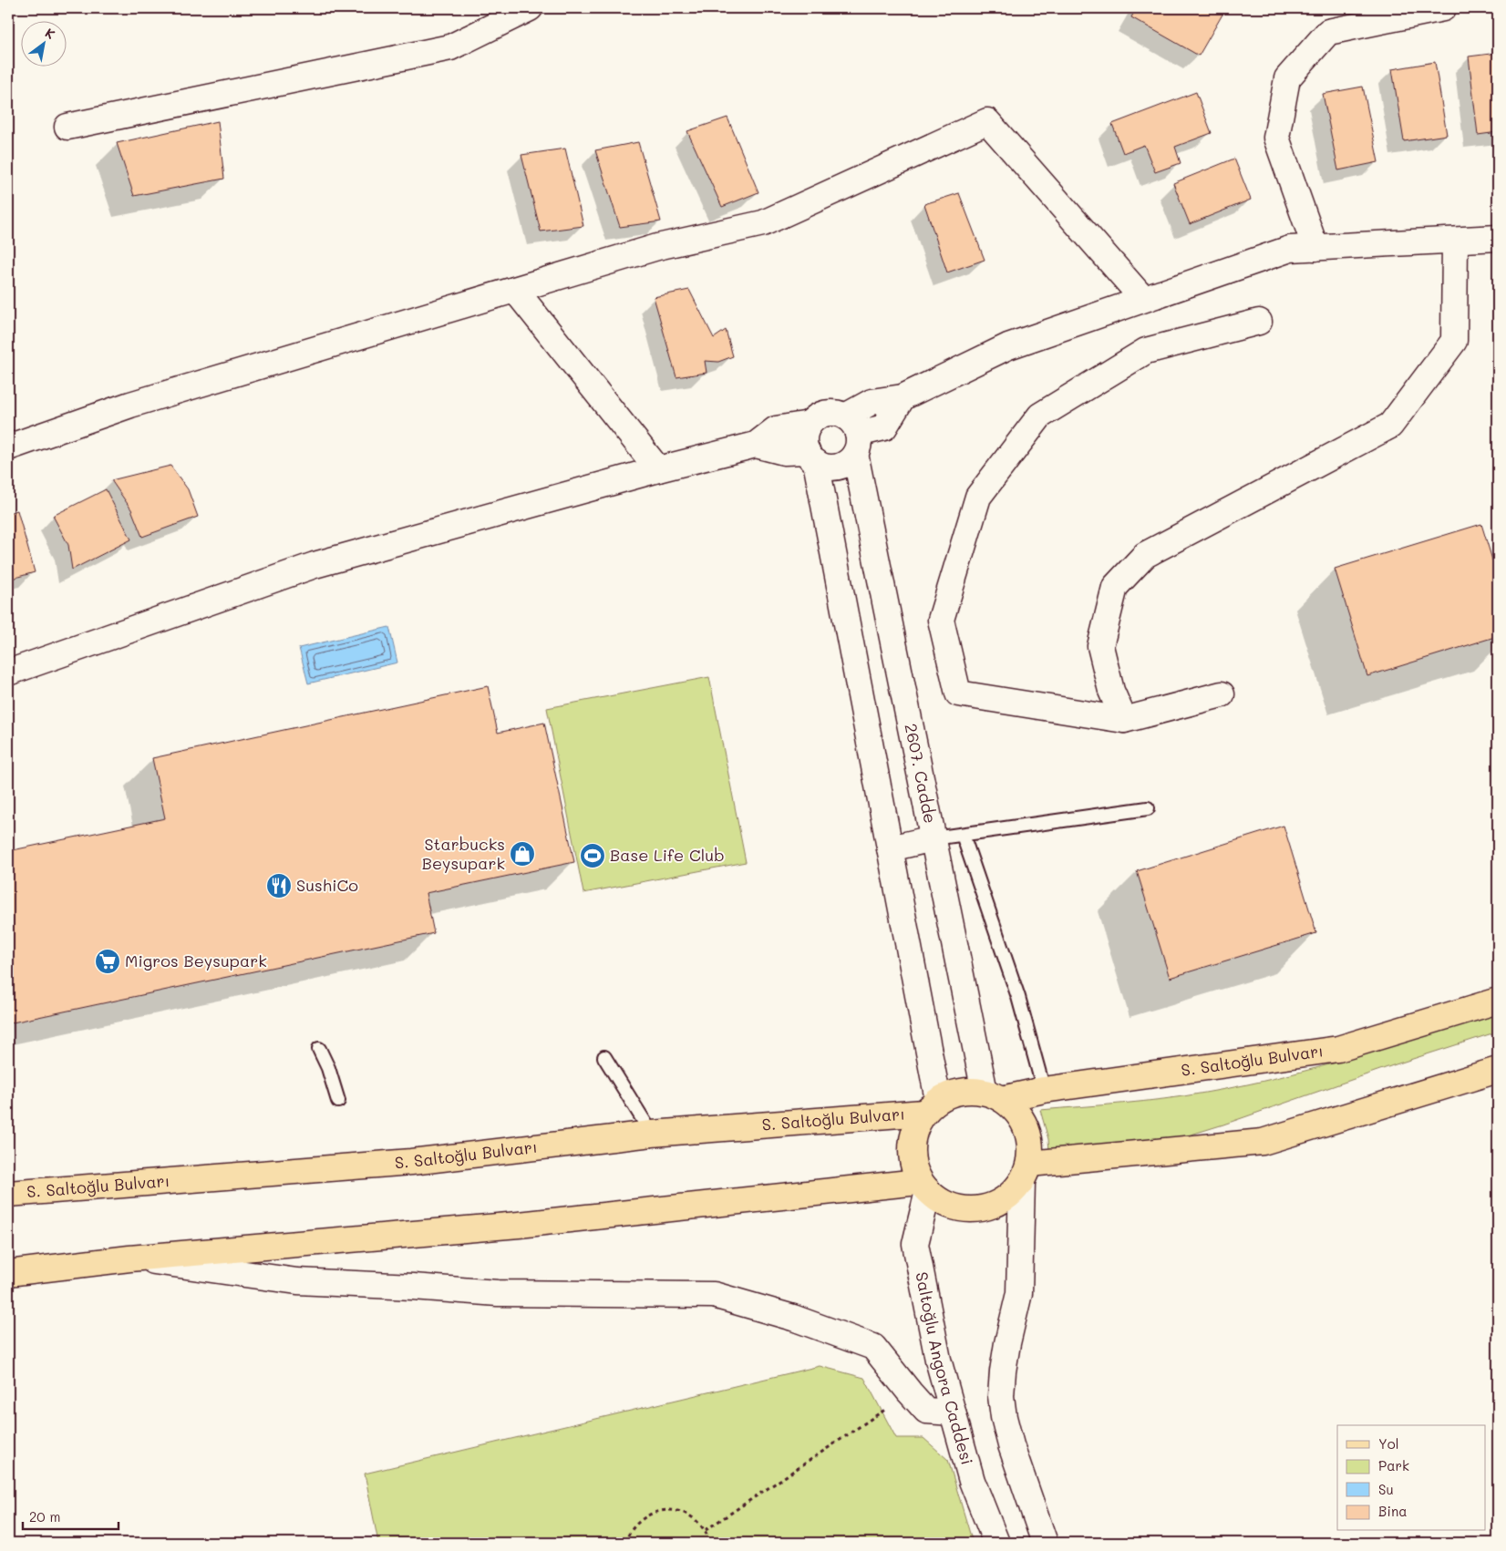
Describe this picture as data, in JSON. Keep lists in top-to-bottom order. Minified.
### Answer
{"streets":{"main road":["S. Saltoğlu Bulvarı"],"street":["2607. Cadde","Saltoğlu Angora Caddesi"]},"crossings":[["2607. Cadde","S. Saltoğlu Bulvarı"],["2607. Cadde","Saltoğlu Angora Caddesi"],["S. Saltoğlu Bulvarı","Saltoğlu Angora Caddesi"]],"places":{"shop":["Starbucks Beysupark"],"sports":["Base Life Club"],"restaurant":["SushiCo"],"supermarket":["Migros Beysupark"]},"legend":["Yol","Park","Su","Bina"],"scale_bar":"20 m","north":"top right"}
